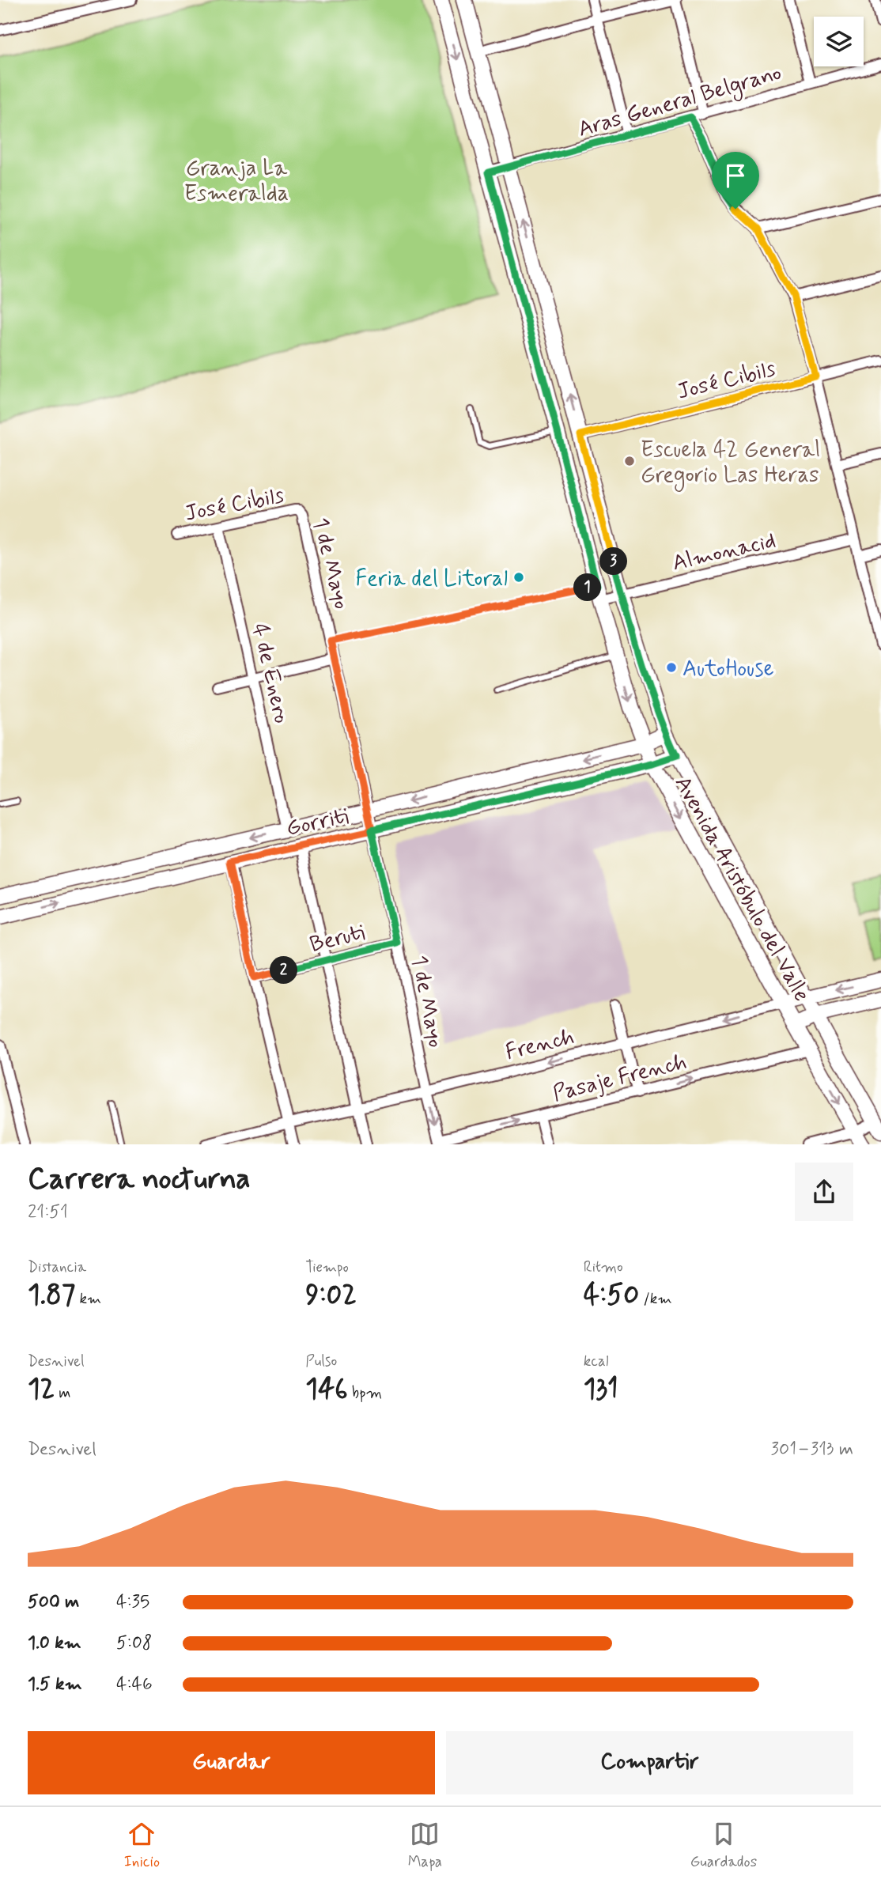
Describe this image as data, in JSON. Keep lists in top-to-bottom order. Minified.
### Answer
{"streets":{"main road":["Gorriti","Avenida Aristóbulo del Valle","French"],"street":["Aras General Belgrano","José Cibils","Almonacid","1 de Mayo","4 de Enero","Beruti","Pasaje French"]},"crossings":[["Aras General Belgrano","Avenida Aristóbulo del Valle"],["José Cibils","1 de Mayo"],["José Cibils","4 de Enero"],["José Cibils","Avenida Aristóbulo del Valle"],["Almonacid","Avenida Aristóbulo del Valle"],["1 de Mayo","Gorriti"],["1 de Mayo","Beruti"],["1 de Mayo","French"],["1 de Mayo","Pasaje French"],["4 de Enero","Gorriti"],["Gorriti","Avenida Aristóbulo del Valle"],["Avenida Aristóbulo del Valle","French"],["Avenida Aristóbulo del Valle","Pasaje French"]],"one_way":["French","Pasaje French"],"parks":["Granja La Esmeralda"],"places":["Escuela 42 General Gregorio Las Heras","Feria del Litoral","AutoHouse"],"page":{"pins":["3","1","2"],"heading":["Carrera nocturna","21:51"],"stats":[["Distancia","1.87 km"],["Tiempo","9:02"],["Ritmo","4:50 /km"],["Desnivel","12 m"],["Pulso","146 bpm"],["kcal","131"]],"chart":["Desnivel","301–313 m"],"list":[{"name":"500 m","note":"4:35"},{"name":"1.0 km","note":"5:08"},{"name":"1.5 km","note":"4:46"}],"buttons":["Guardar","Compartir"],"tabs":["Inicio","Mapa","Guardados"]}}
